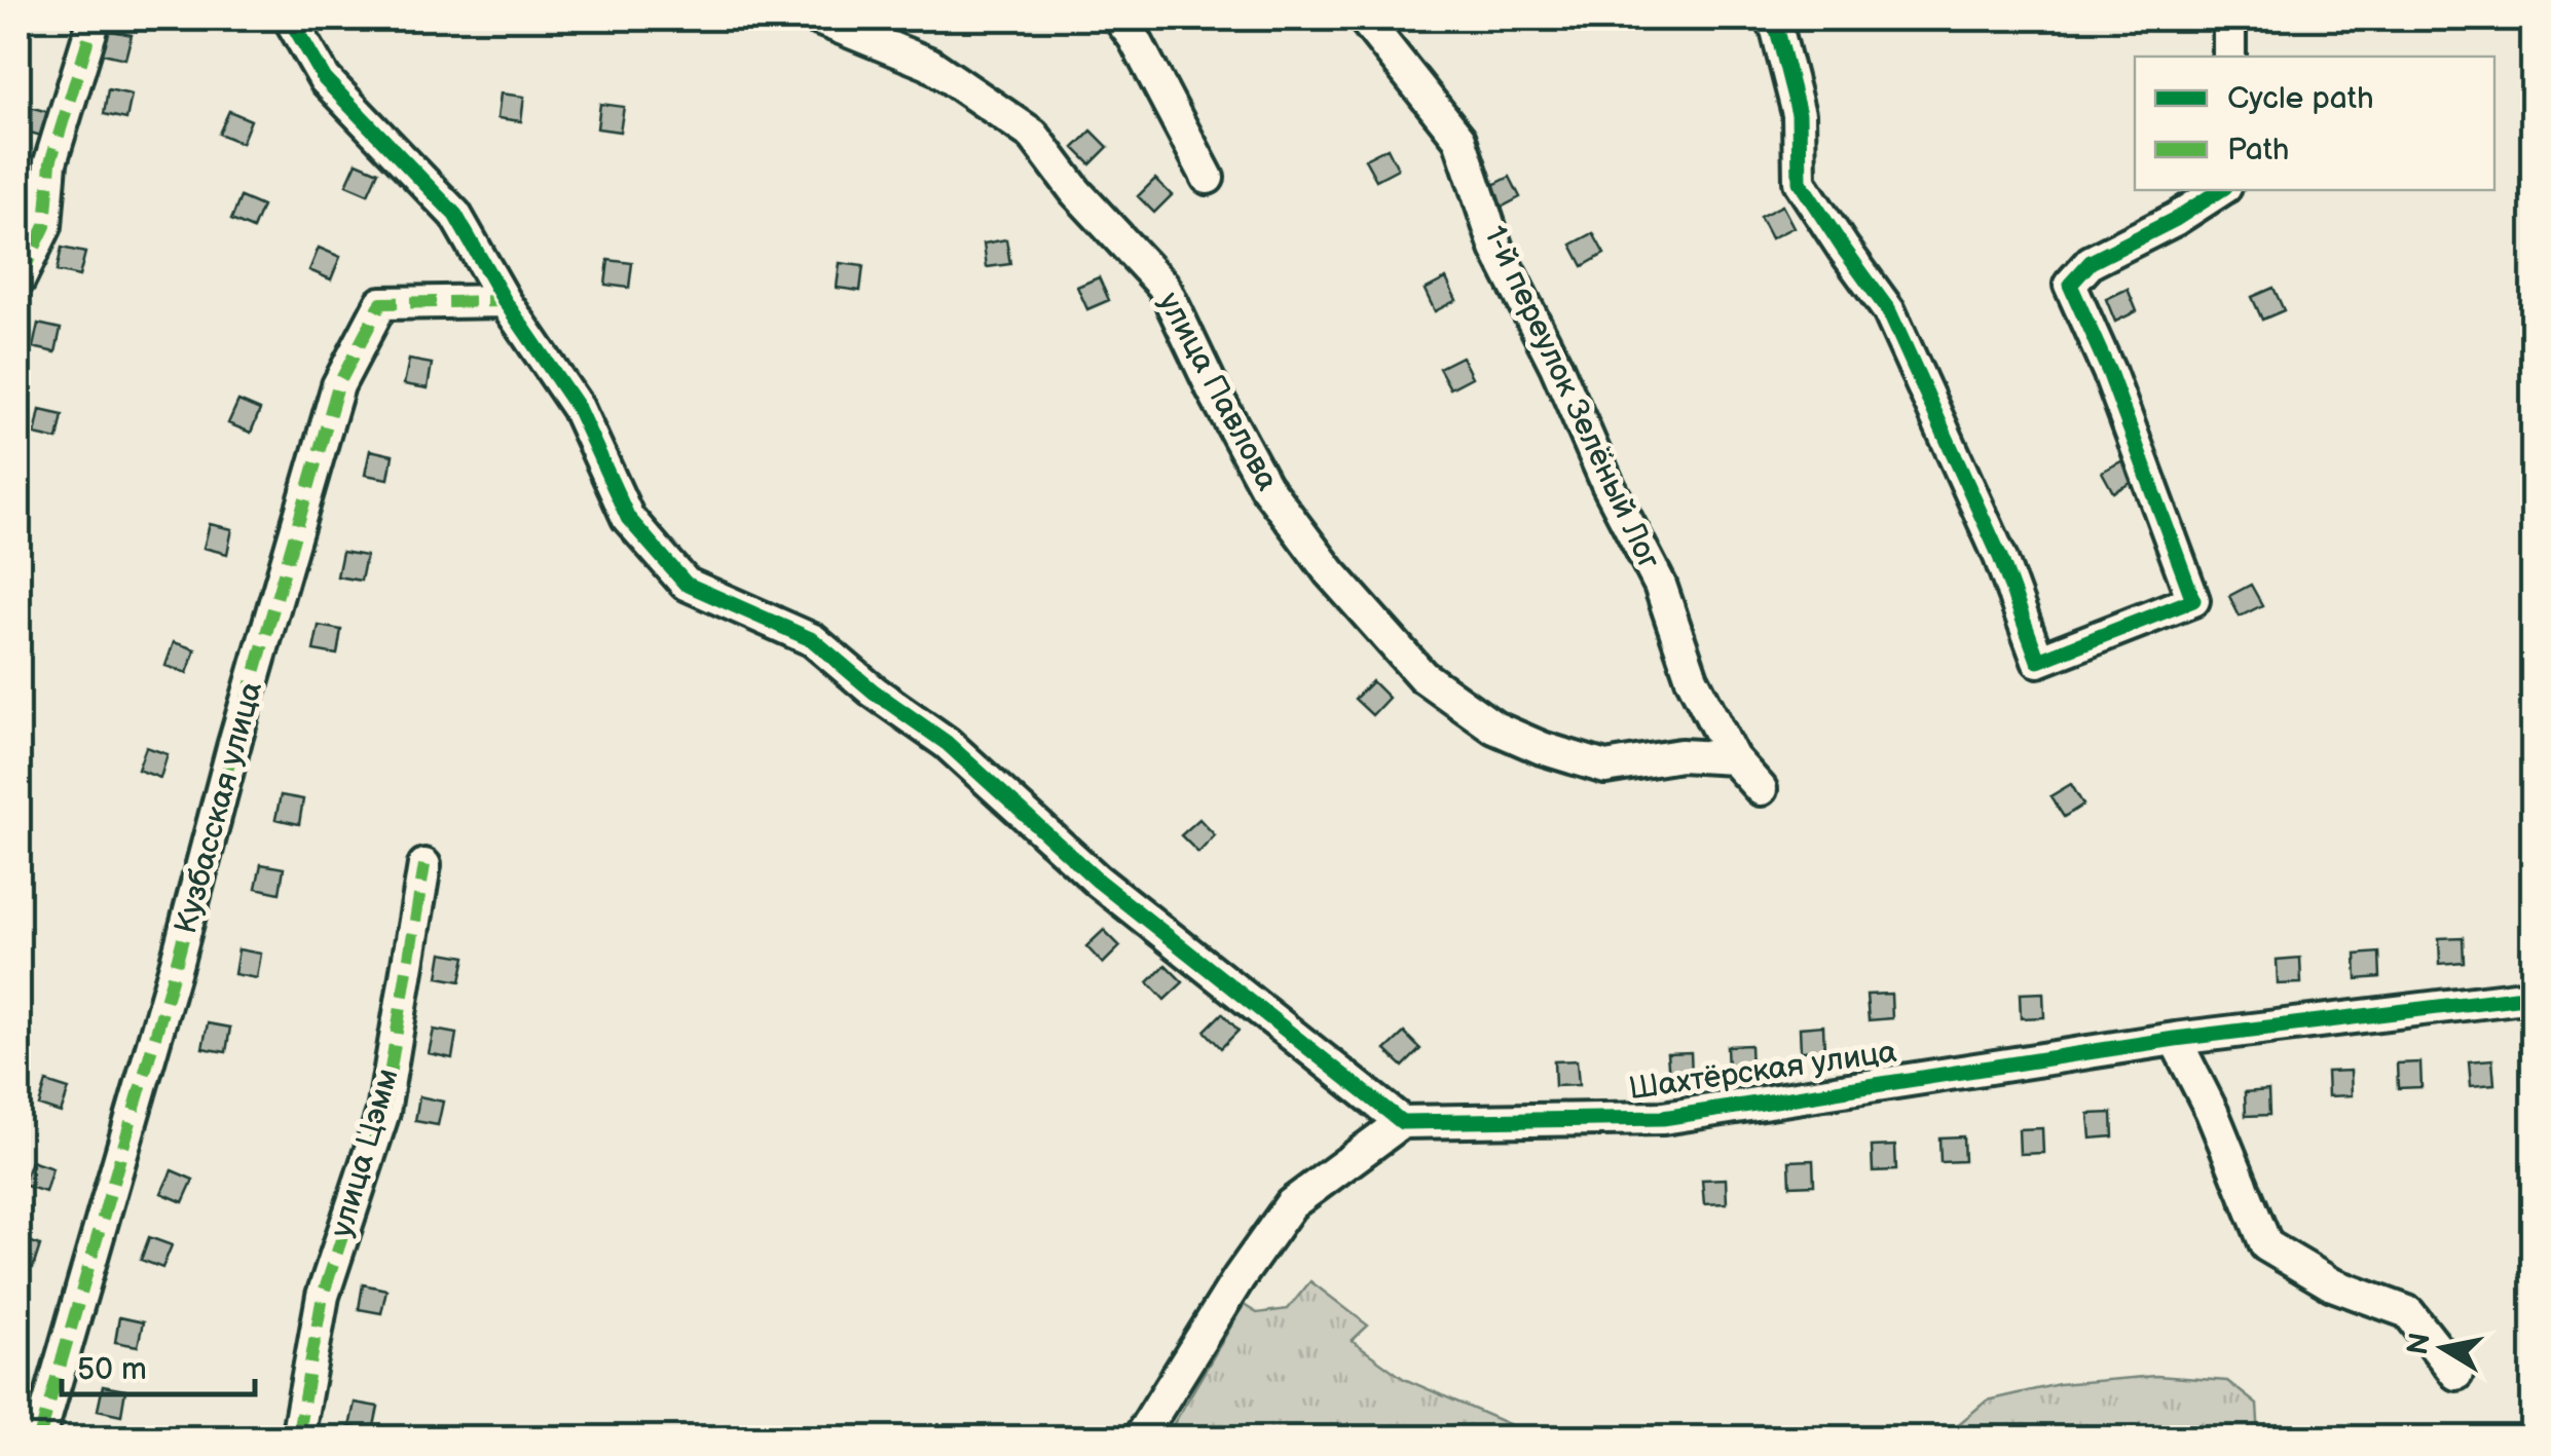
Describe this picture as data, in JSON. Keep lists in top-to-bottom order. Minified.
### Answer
{"streets":{"street":["улица Павлова","1-й переулок Зелёный Лог","Кузбасская улица","Шахтёрская улица","улица Цэмм"]},"crossings":[["улица Павлова","1-й переулок Зелёный Лог"]],"legend":["Cycle path","Path"],"scale_bar":"50 m","north":"left"}
